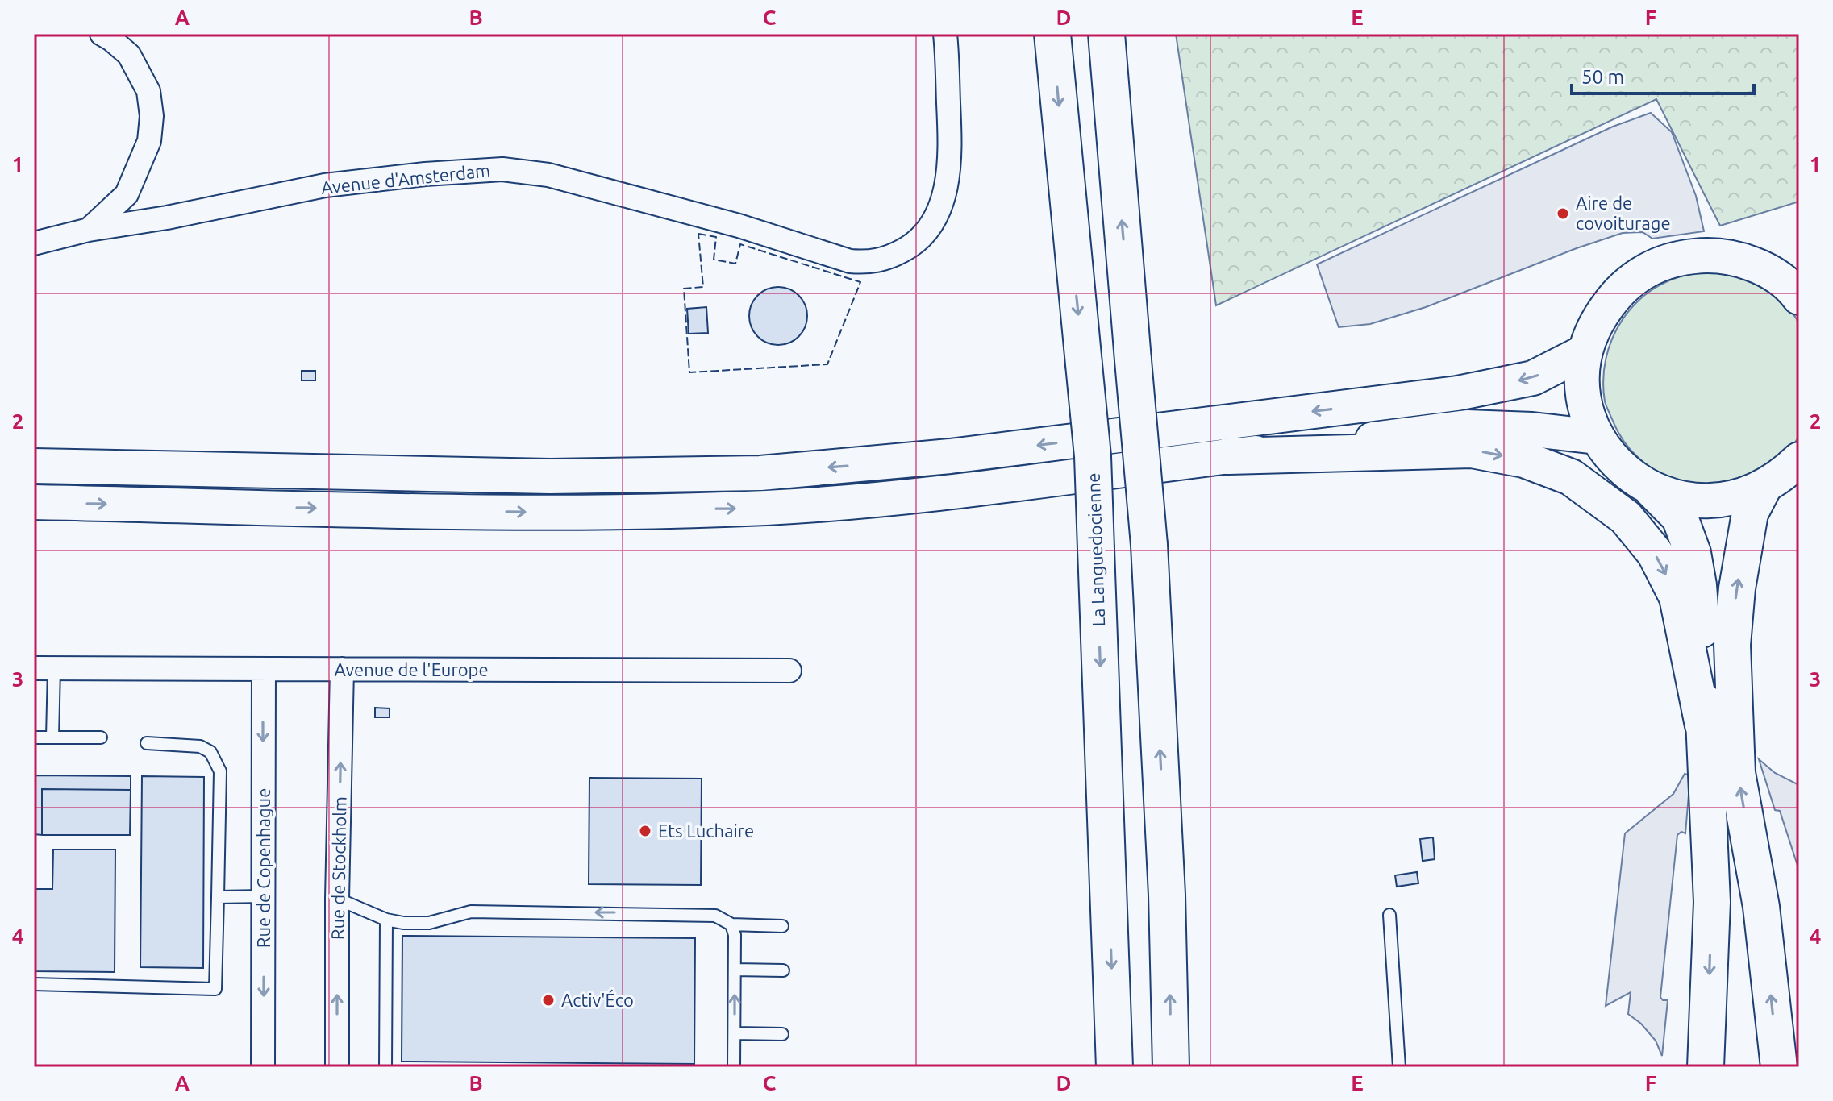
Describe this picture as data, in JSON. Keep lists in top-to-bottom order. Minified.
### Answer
{"streets":{"highway":["La Languedocienne"],"street":["Avenue d'Amsterdam","Avenue de l'Europe","Rue de Copenhague","Rue de Stockholm"]},"crossings":[["Avenue de l'Europe","Rue de Copenhague"],["Avenue de l'Europe","Rue de Stockholm"]],"one_way":["Rue de Copenhague","Rue de Stockholm"],"places":["Aire de covoiturage","Ets Luchaire","Activ'Éco"],"scale_bar":"50 m","grid":{"columns":["A","B","C","D","E","F"],"rows":["1","2","3","4"]}}
